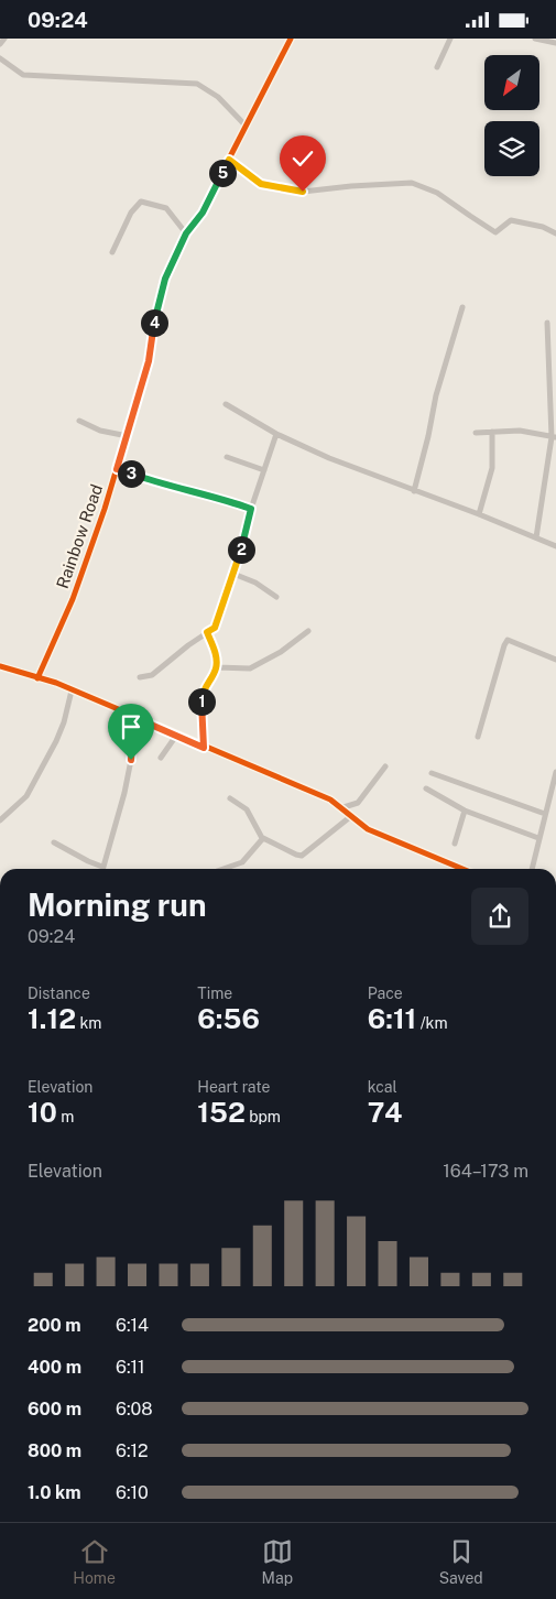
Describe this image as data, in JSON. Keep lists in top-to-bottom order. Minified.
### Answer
{"streets":{"street":["Rainbow Road"]},"north":"bottom left","page":{"status":"09:24","pins":["5","4","3","2","1"],"heading":["Morning run","09:24"],"stats":[["Distance","1.12 km"],["Time","6:56"],["Pace","6:11 /km"],["Elevation","10 m"],["Heart rate","152 bpm"],["kcal","74"]],"chart":["Elevation","164–173 m"],"list":[{"name":"200 m","note":"6:14"},{"name":"400 m","note":"6:11"},{"name":"600 m","note":"6:08"},{"name":"800 m","note":"6:12"},{"name":"1.0 km","note":"6:10"}],"tabs":["Home","Map","Saved"]}}
